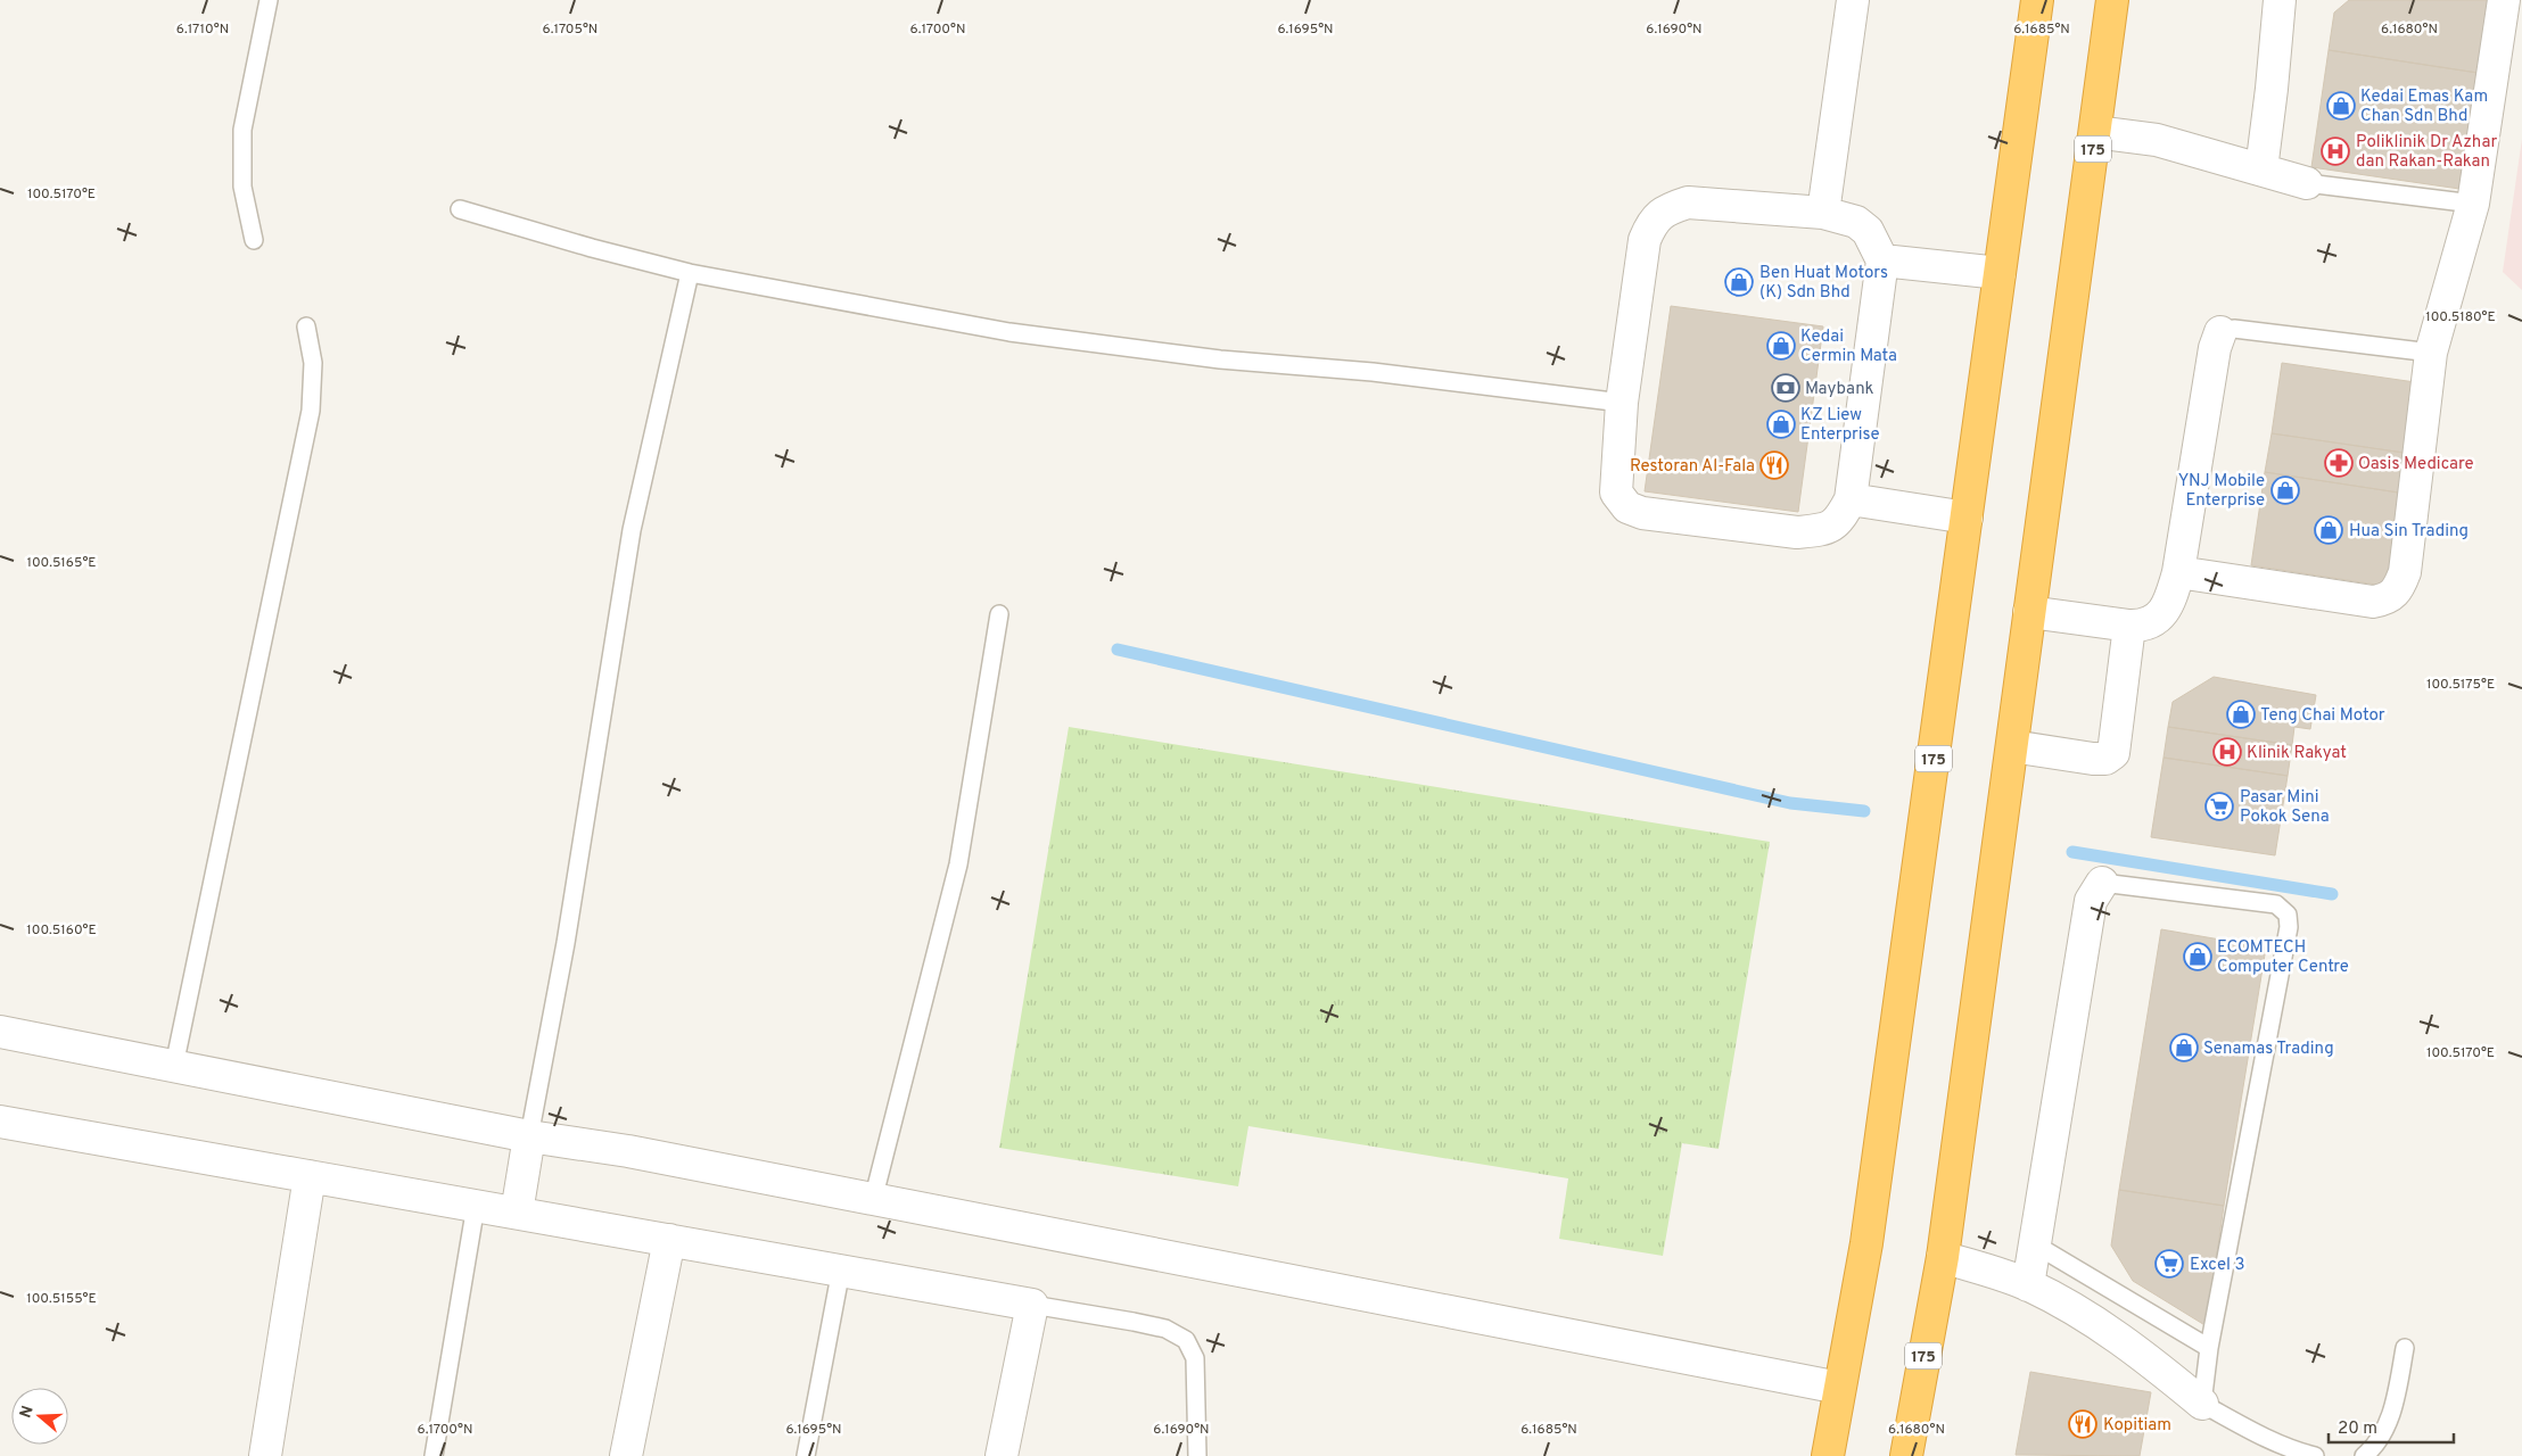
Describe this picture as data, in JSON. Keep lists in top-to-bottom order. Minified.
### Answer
{"streets":{"highway":["175"]},"places":{"shop":["Kedai Emas Kam Chan Sdn Bhd","Ben Huat Motors (K) Sdn Bhd","Kedai Cermin Mata","KZ Liew Enterprise","YNJ Mobile Enterprise","Hua Sin Trading","Teng Chai Motor","ECOMTECH Computer Centre","Senamas Trading"],"hospital":["Poliklinik Dr Azhar dan Rakan-Rakan","Klinik Rakyat"],"bank":["Maybank"],"pharmacy":["Oasis Medicare"],"restaurant":["Restoran Al-Fala","Kopitiam"],"supermarket":["Pasar Mini Pokok Sena","Excel 3"]},"scale_bar":"20 m","north":"left","coordinates":["6.1710°N","6.1705°N","6.1700°N","6.1695°N","6.1690°N","6.1685°N","6.1680°N","100.5170°E","100.5180°E","100.5165°E","100.5175°E","100.5160°E","100.5155°E"]}
